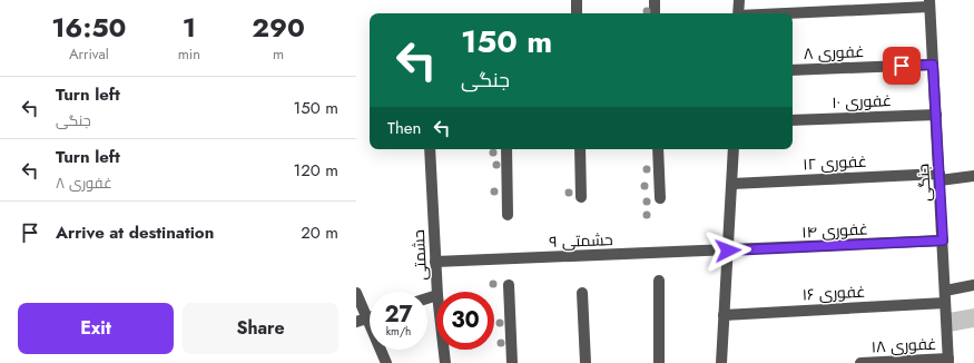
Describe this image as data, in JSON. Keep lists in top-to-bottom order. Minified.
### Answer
{"streets":{"street":["غفوری ۸","غفوری ۱۰","غفوری ۱۲","جنگی","غفوری ۱۴","حشمتی ۹","حشمتی","غفوری ۱۶","غفوری ۱۸"]},"crossings":[["غفوری ۸","جنگی"],["غفوری ۱۰","جنگی"],["غفوری ۱۲","جنگی"],["جنگی","غفوری ۱۴"],["جنگی","غفوری ۱۶"],["جنگی","غفوری ۱۸"],["غفوری ۱۴","حشمتی ۹"],["حشمتی ۹","حشمتی"]],"page":{"eta":["16:50","Arrival","1","min","290","m"],"turn":["150 m","جنگی"],"list":[{"name":"Turn left","note":"جنگی","value":"150 m"},{"name":"Turn left","note":"غفوری ۸","value":"120 m"},{"name":"Arrive at destination","value":"20 m"}],"then":"Then","speed":"27 km/h","limit":"30","buttons":["Exit","Share"]}}
